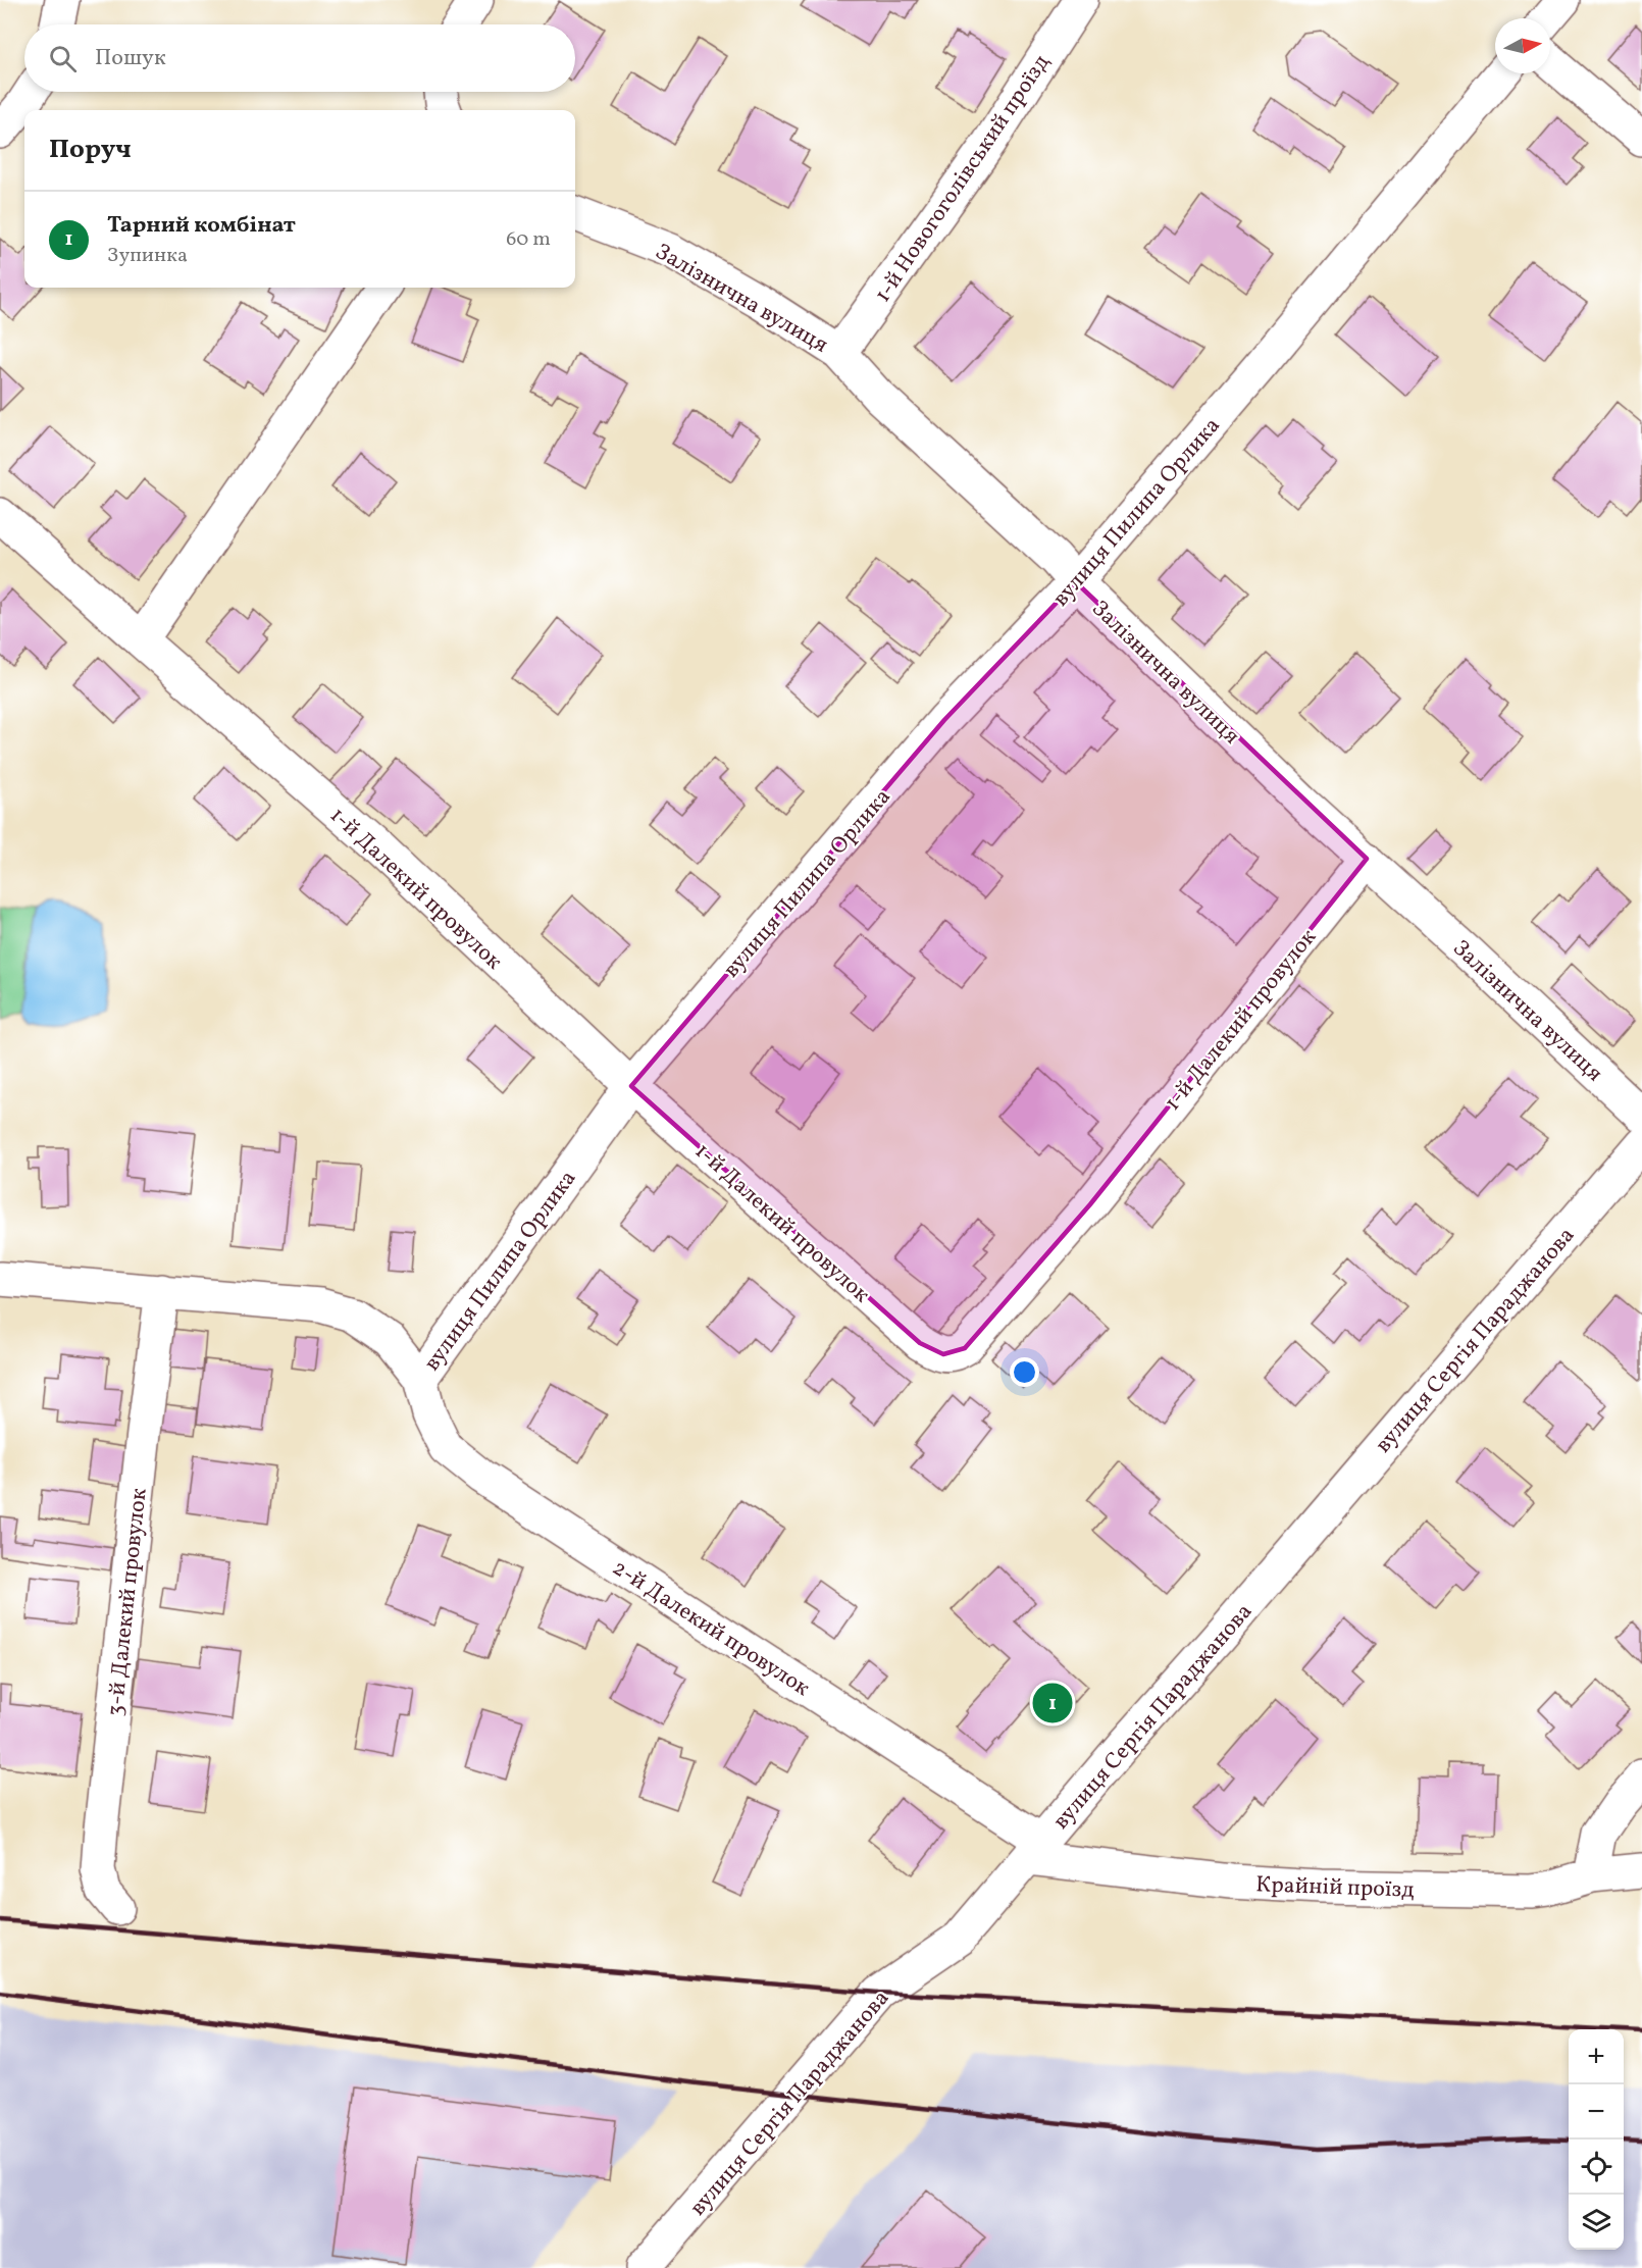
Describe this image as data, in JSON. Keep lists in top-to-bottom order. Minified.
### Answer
{"streets":{"street":["1-й Новогоголівський проїзд","Залізнична вулиця","вулиця Пилипа Орлика","1-й Далекий провулок","вулиця Сергія Параджанова","3-й Далекий провулок","2-й Далекий провулок","Крайній проїзд"]},"crossings":[["1-й Новогоголівський проїзд","Залізнична вулиця"],["Залізнична вулиця","вулиця Пилипа Орлика"],["Залізнична вулиця","1-й Далекий провулок"],["вулиця Пилипа Орлика","1-й Далекий провулок"],["вулиця Пилипа Орлика","3-й Далекий провулок"],["вулиця Пилипа Орлика","2-й Далекий провулок"],["вулиця Сергія Параджанова","2-й Далекий провулок"],["вулиця Сергія Параджанова","Крайній проїзд"],["2-й Далекий провулок","Крайній проїзд"]],"north":"right","page":{"search":"Пошук","heading":"Поруч","list":[{"mark":"1","name":"Тарний комбінат","note":"Зупинка","value":"60 m"}],"pins":"1","map_buttons":["+","−"]}}
